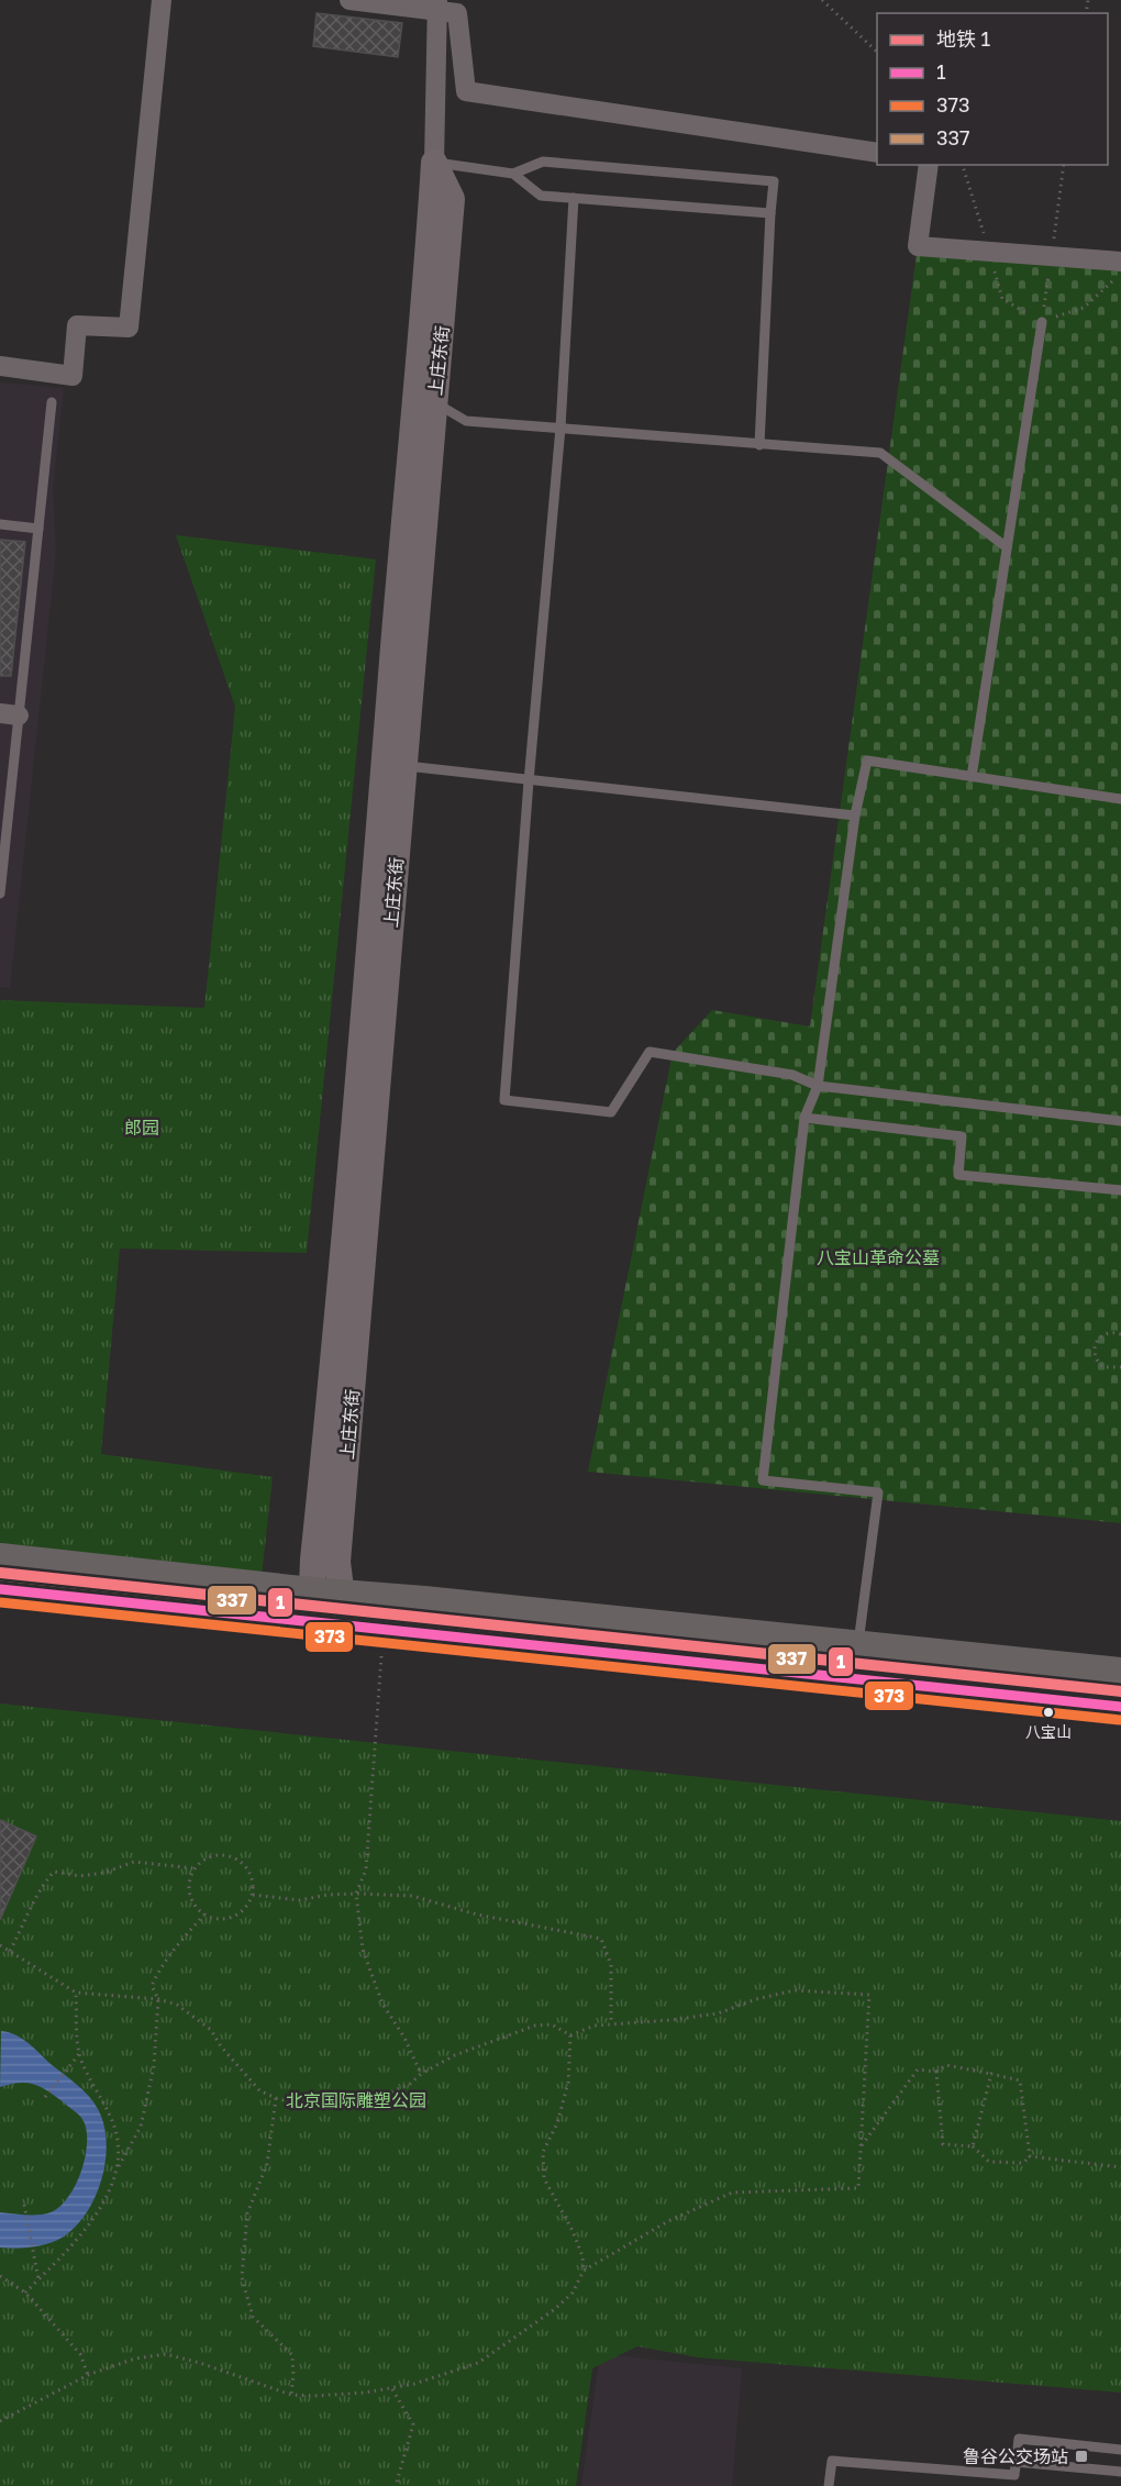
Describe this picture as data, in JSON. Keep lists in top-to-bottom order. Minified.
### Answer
{"streets":{"main road":["上庄东街"]},"parks":["郎园","八宝山革命公墓","北京国际雕塑公园"],"places":{"other":["八宝山"],"transit":["鲁谷公交场站"]},"lines":["metro line 1","transit line 337","transit line 1","transit line 373"],"legend":["地铁 1","1","373","337"]}
